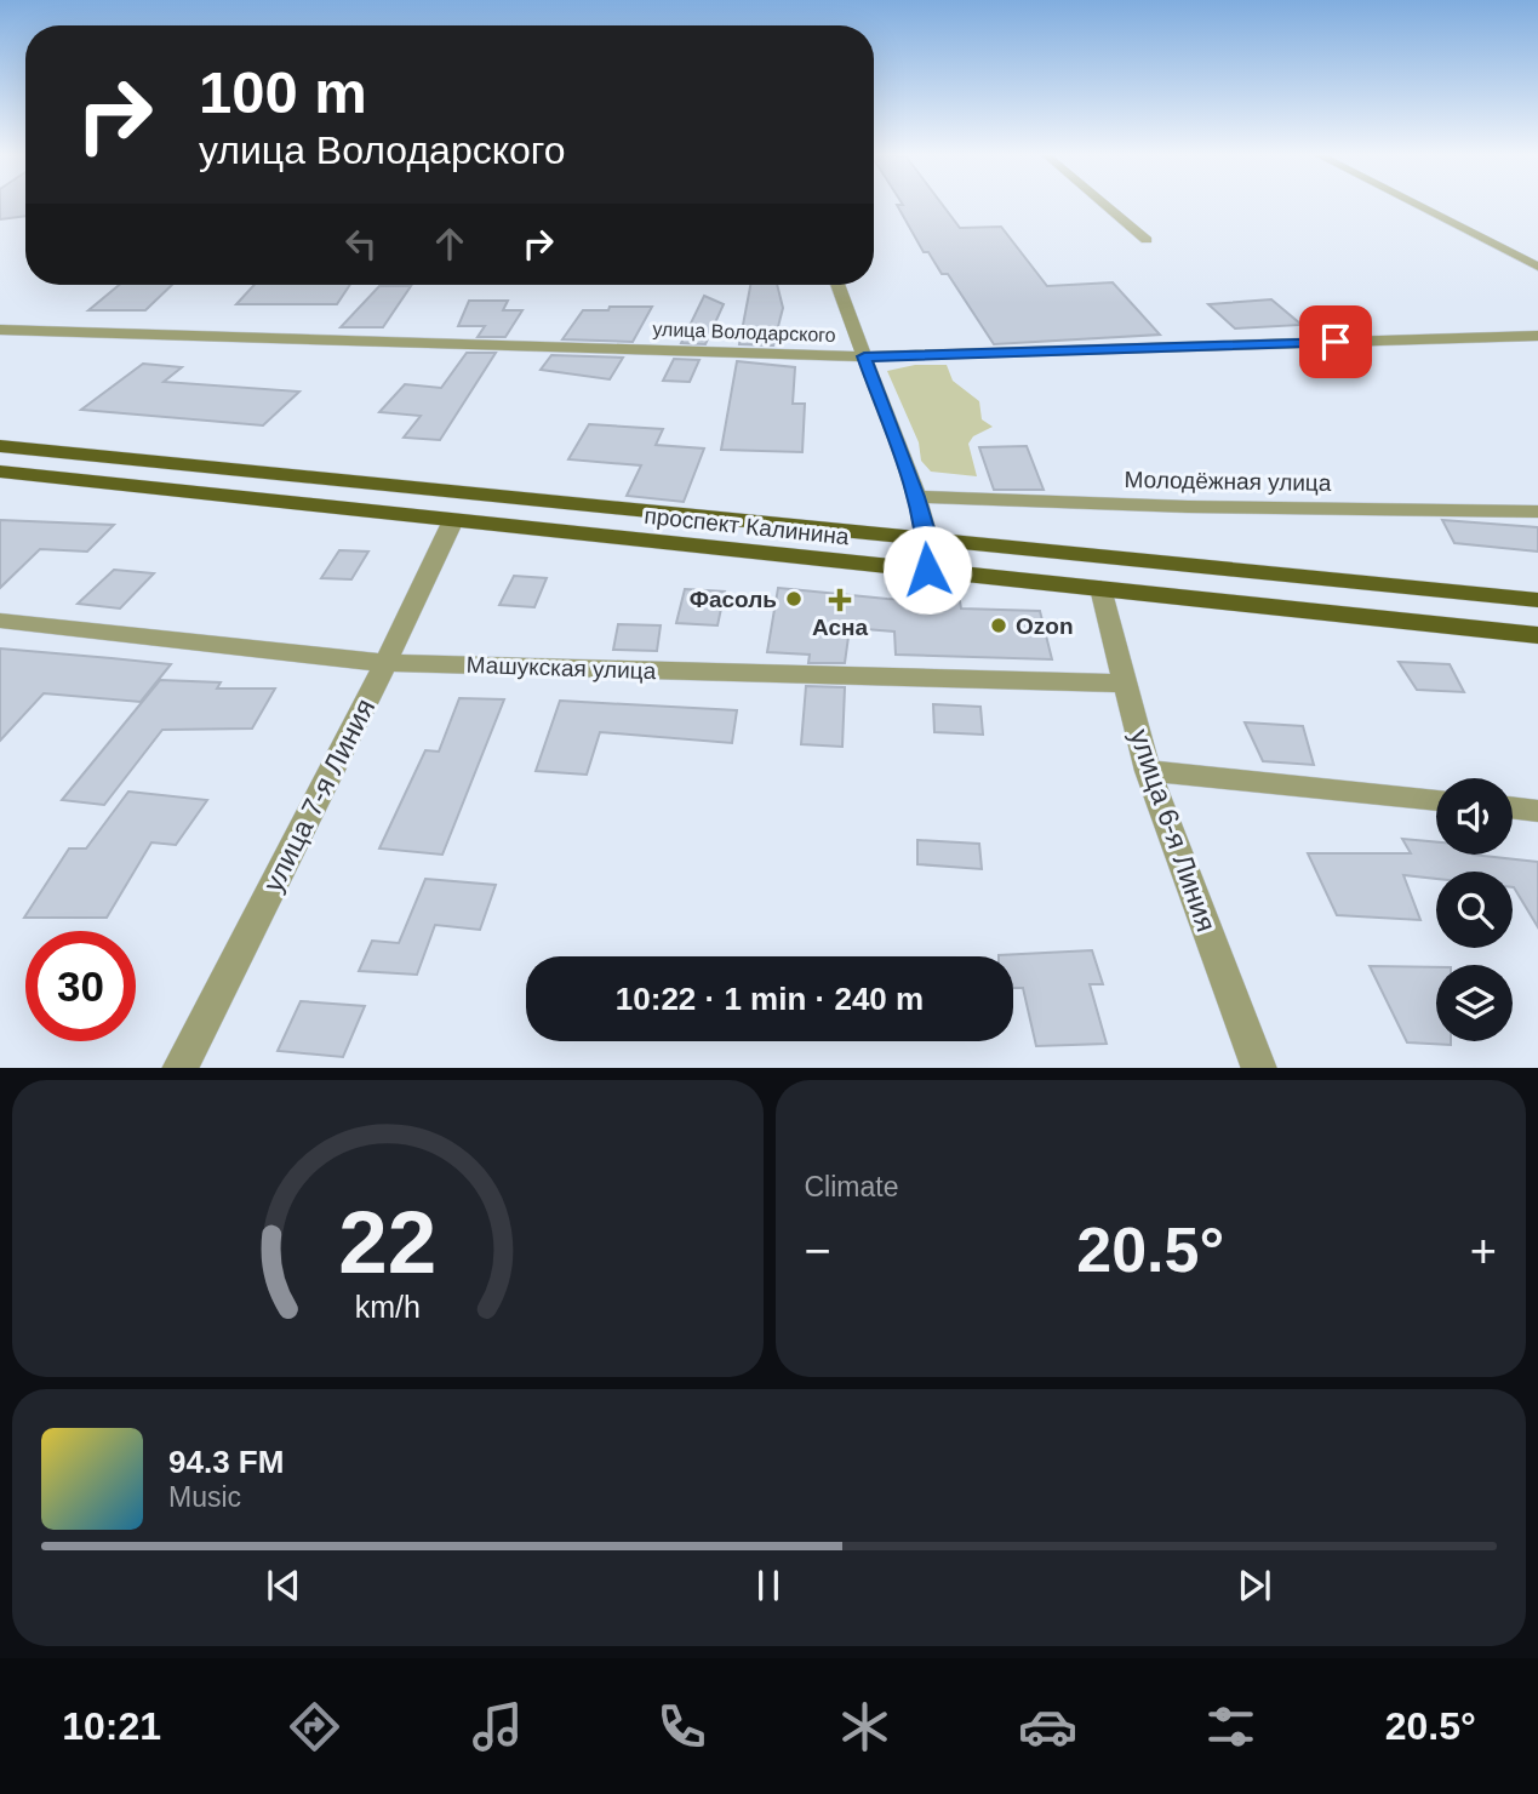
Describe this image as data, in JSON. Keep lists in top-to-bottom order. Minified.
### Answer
{"streets":{"main road":["проспект Калинина"],"street":["улица Володарского","Молодёжная улица","Машукская улица","улица 7-я Линия","улица 6-я Линия"]},"crossings":[["проспект Калинина","улица 7-я Линия"],["проспект Калинина","улица 6-я Линия"],["Машукская улица","улица 7-я Линия"],["Машукская улица","улица 6-я Линия"]],"places":{"other":["Фасоль","Ozon"],"health":["Асна"]},"page":{"turn":["100 m","улица Володарского"],"limit":"30","trip":"10:22 · 1 min · 240 m","tile":"Climate","heat":["−","20.5°","+"],"song":["94.3 FM","Music"],"tabs":["10:21","20.5°"],"gauge":["22","km/h"]}}
